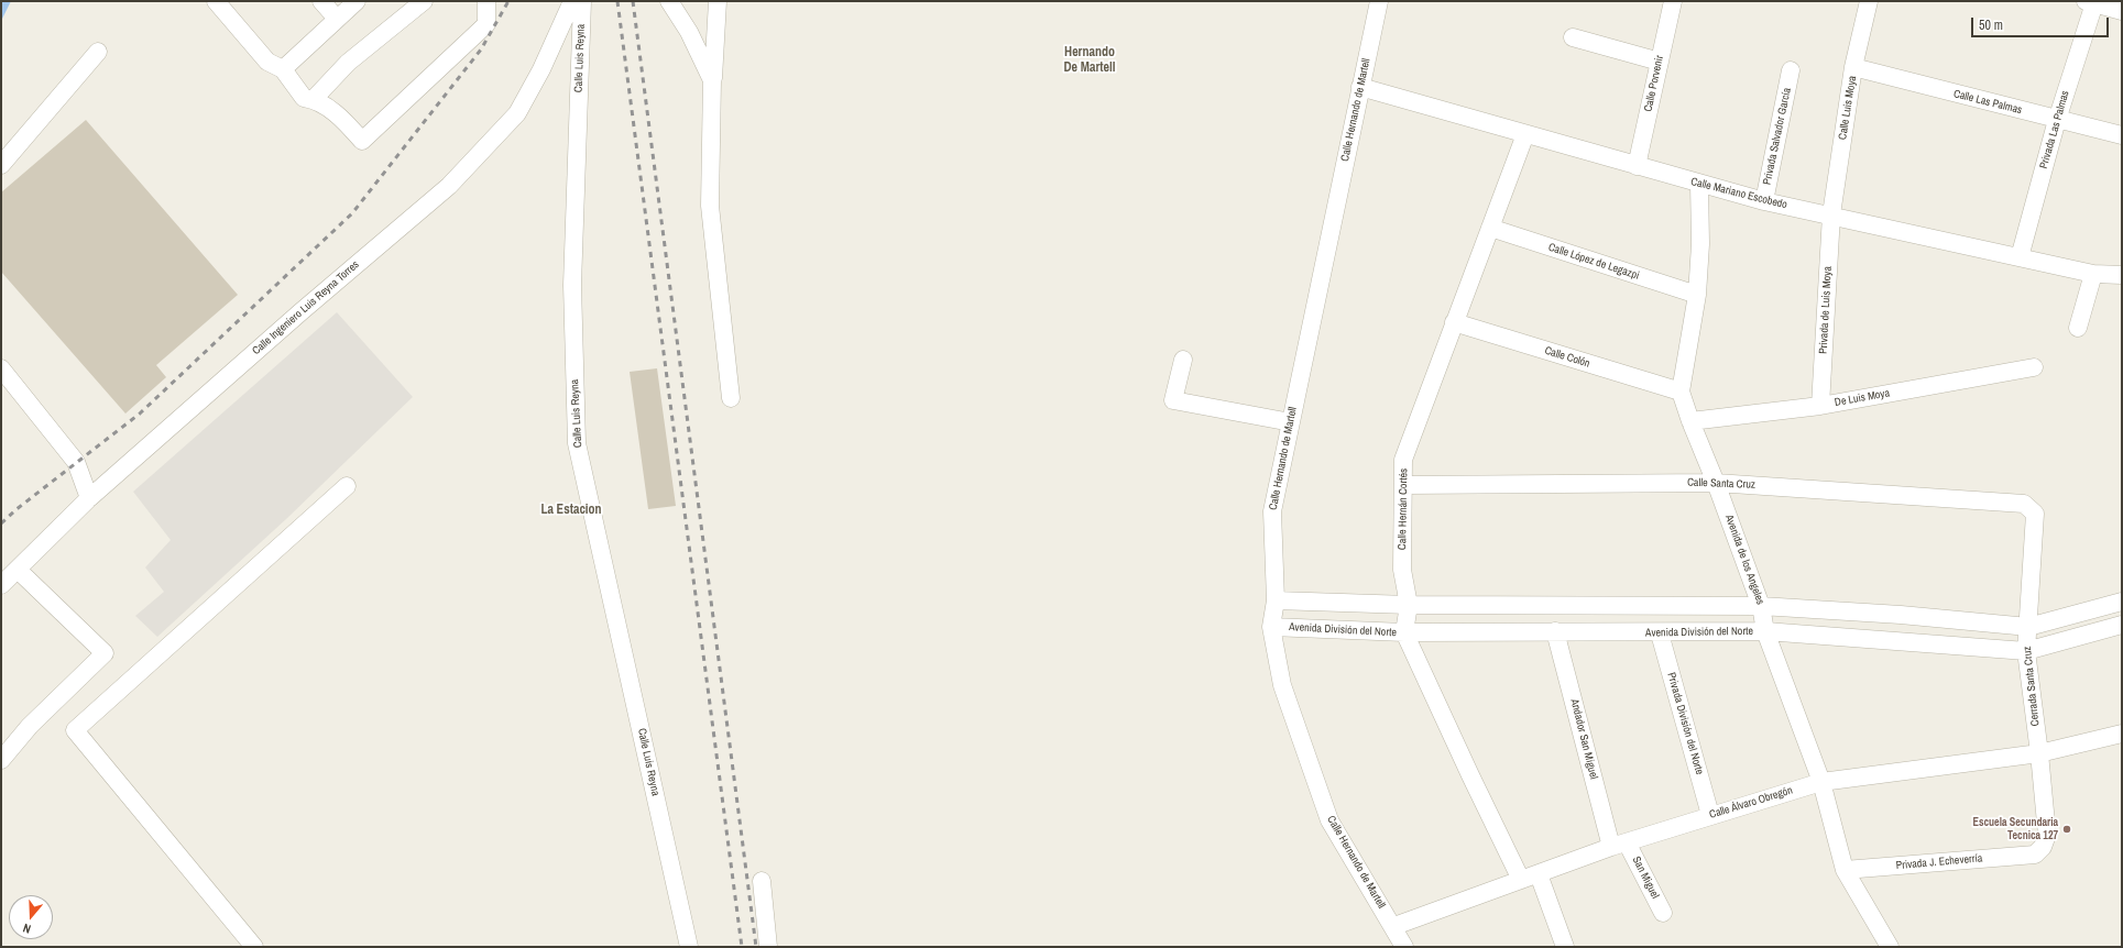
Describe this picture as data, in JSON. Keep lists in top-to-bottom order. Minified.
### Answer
{"streets":{"street":["Calle Luis Reyna","Calle Porvenir","Calle Las Palmas","Calle Luis Moya","Calle Hernando de Martell","Privada Las Palmas","Privada Salvador García","Calle Mariano Escobedo","Calle López de Legazpi","Calle Ingeniero Luis Reyna Torres","Privada de Luis Moya","Calle Colón","De Luis Moya","Calle Santa Cruz","Calle Hernán Cortés","Avenida de los Angeles","Avenida División del Norte","Cerrada Santa Cruz","Privada División del Norte","Andador San Miguel","Calle Álvaro Obregón","Privada J. Echeverría","San Miguel"]},"crossings":[["Calle Porvenir","Calle Mariano Escobedo"],["Calle Las Palmas","Calle Luis Moya"],["Calle Las Palmas","Privada Las Palmas"],["Calle Luis Moya","Calle Mariano Escobedo"],["Calle Luis Moya","Privada de Luis Moya"],["Calle Hernando de Martell","Calle Mariano Escobedo"],["Calle Hernando de Martell","Avenida División del Norte"],["Calle Hernando de Martell","Calle Álvaro Obregón"],["Privada Las Palmas","Calle Mariano Escobedo"],["Privada Salvador García","Calle Mariano Escobedo"],["Calle Mariano Escobedo","Privada de Luis Moya"],["Calle Mariano Escobedo","Calle Hernán Cortés"],["Calle Mariano Escobedo","Avenida de los Angeles"],["Calle López de Legazpi","Calle Hernán Cortés"],["Calle López de Legazpi","Avenida de los Angeles"],["Privada de Luis Moya","De Luis Moya"],["Calle Colón","Calle Hernán Cortés"],["Calle Colón","Avenida de los Angeles"],["De Luis Moya","Avenida de los Angeles"],["Calle Santa Cruz","Calle Hernán Cortés"],["Calle Santa Cruz","Avenida de los Angeles"],["Calle Santa Cruz","Cerrada Santa Cruz"],["Calle Hernán Cortés","Avenida División del Norte"],["Avenida de los Angeles","Avenida División del Norte"],["Avenida de los Angeles","Calle Álvaro Obregón"],["Avenida de los Angeles","Privada J. Echeverría"],["Avenida División del Norte","Cerrada Santa Cruz"],["Avenida División del Norte","Privada División del Norte"],["Avenida División del Norte","Andador San Miguel"],["Cerrada Santa Cruz","Calle Álvaro Obregón"],["Cerrada Santa Cruz","Privada J. Echeverría"],["Privada División del Norte","Calle Álvaro Obregón"],["Andador San Miguel","Calle Álvaro Obregón"],["Andador San Miguel","San Miguel"],["Calle Álvaro Obregón","San Miguel"]],"districts":["Hernando De Martell","La Estacion"],"places":["Escuela Secundaria Tecnica 127"],"scale_bar":"50 m","north":"bottom"}
